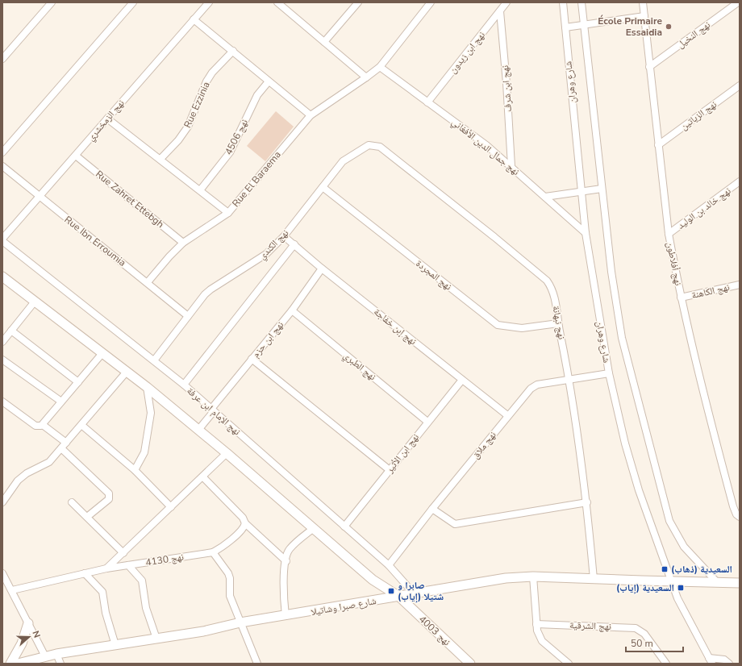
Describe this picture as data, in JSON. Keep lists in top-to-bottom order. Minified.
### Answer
{"streets":{"main road":["شارع صبرا وشاتيلا","نهج 4003"],"street":["نهج النخيل","نهج ابن زيدون","شارع وهران","نهج ابن شرف","Rue Ezzinia","نهج الزياتين","نهج الزمخشري","نهج 4506","نهج جمال الدين الأفغاني","Rue El Baraema","Rue Zahret Ettebgh","نهج خالد بن الوليد","Rue Ibn Erroumia","نهج الكندي","نهج أفلاطون","نهج المجردة","نهج الكاهنة","نهج نبهانة","نهج إبن خفاجة","نهج ابن حزم","نهج الطبري","نهج الإمام ابن عرفة","نهج ملاق","نهج ابن الأثير","نهج 4130","نهج الشرقية"]},"crossings":[["نهج النخيل","نهج أفلاطون"],["نهج ابن زيدون","نهج ابن شرف"],["نهج ابن زيدون","نهج جمال الدين الأفغاني"],["شارع وهران","نهج جمال الدين الأفغاني"],["شارع وهران","نهج ملاق"],["شارع وهران","شارع صبرا وشاتيلا"],["نهج ابن شرف","نهج جمال الدين الأفغاني"],["نهج الزياتين","نهج أفلاطون"],["نهج الزمخشري","Rue Zahret Ettebgh"],["نهج الزمخشري","Rue Ibn Erroumia"],["نهج جمال الدين الأفغاني","Rue El Baraema"],["Rue El Baraema","Rue Zahret Ettebgh"],["Rue El Baraema","Rue Ibn Erroumia"],["نهج خالد بن الوليد","نهج أفلاطون"],["Rue Ibn Erroumia","نهج الكندي"],["نهج الكندي","نهج المجردة"],["نهج الكندي","نهج نبهانة"],["نهج الكندي","نهج إبن خفاجة"],["نهج الكندي","نهج الإمام ابن عرفة"],["نهج أفلاطون","نهج الكاهنة"],["نهج المجردة","نهج نبهانة"],["نهج نبهانة","نهج ملاق"],["نهج نبهانة","شارع صبرا وشاتيلا"],["نهج إبن خفاجة","نهج ابن حزم"],["نهج إبن خفاجة","نهج ملاق"],["نهج إبن خفاجة","نهج ابن الأثير"],["نهج ابن حزم","نهج الطبري"],["نهج ابن حزم","نهج الإمام ابن عرفة"],["نهج ابن حزم","نهج 4003"],["نهج الطبري","نهج ابن الأثير"],["نهج الإمام ابن عرفة","نهج ملاق"],["نهج الإمام ابن عرفة","نهج ابن الأثير"],["نهج الإمام ابن عرفة","شارع صبرا وشاتيلا"],["شارع صبرا وشاتيلا","نهج 4003"]],"places":{"other":["École Primaire Essaidia"],"transit":["السعيدية (ذهاب)","السعيدية (إياب)","صابرا و شتيلا (إياب)"]},"scale_bar":"50 m","north":"right"}
